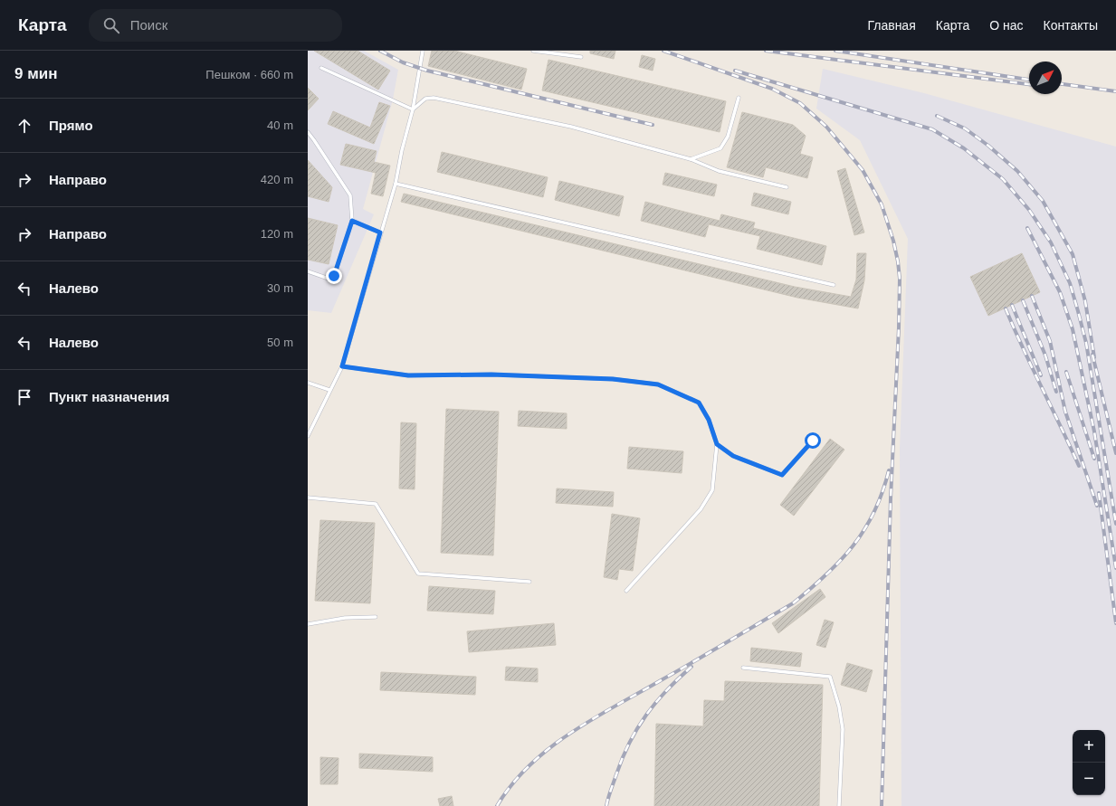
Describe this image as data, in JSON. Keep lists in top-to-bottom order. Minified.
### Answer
{"north":"top right","page":{"header":"Карта","search":"Поиск","nav":["Главная","Карта","О нас","Контакты"],"heading":["9 мин","Пешком · 660 m"],"list":[["Прямо","40 m"],["Направо","420 m"],["Направо","120 m"],["Налево","30 m"],["Налево","50 m"],"Пункт назначения"],"map_buttons":["+","−"]}}
